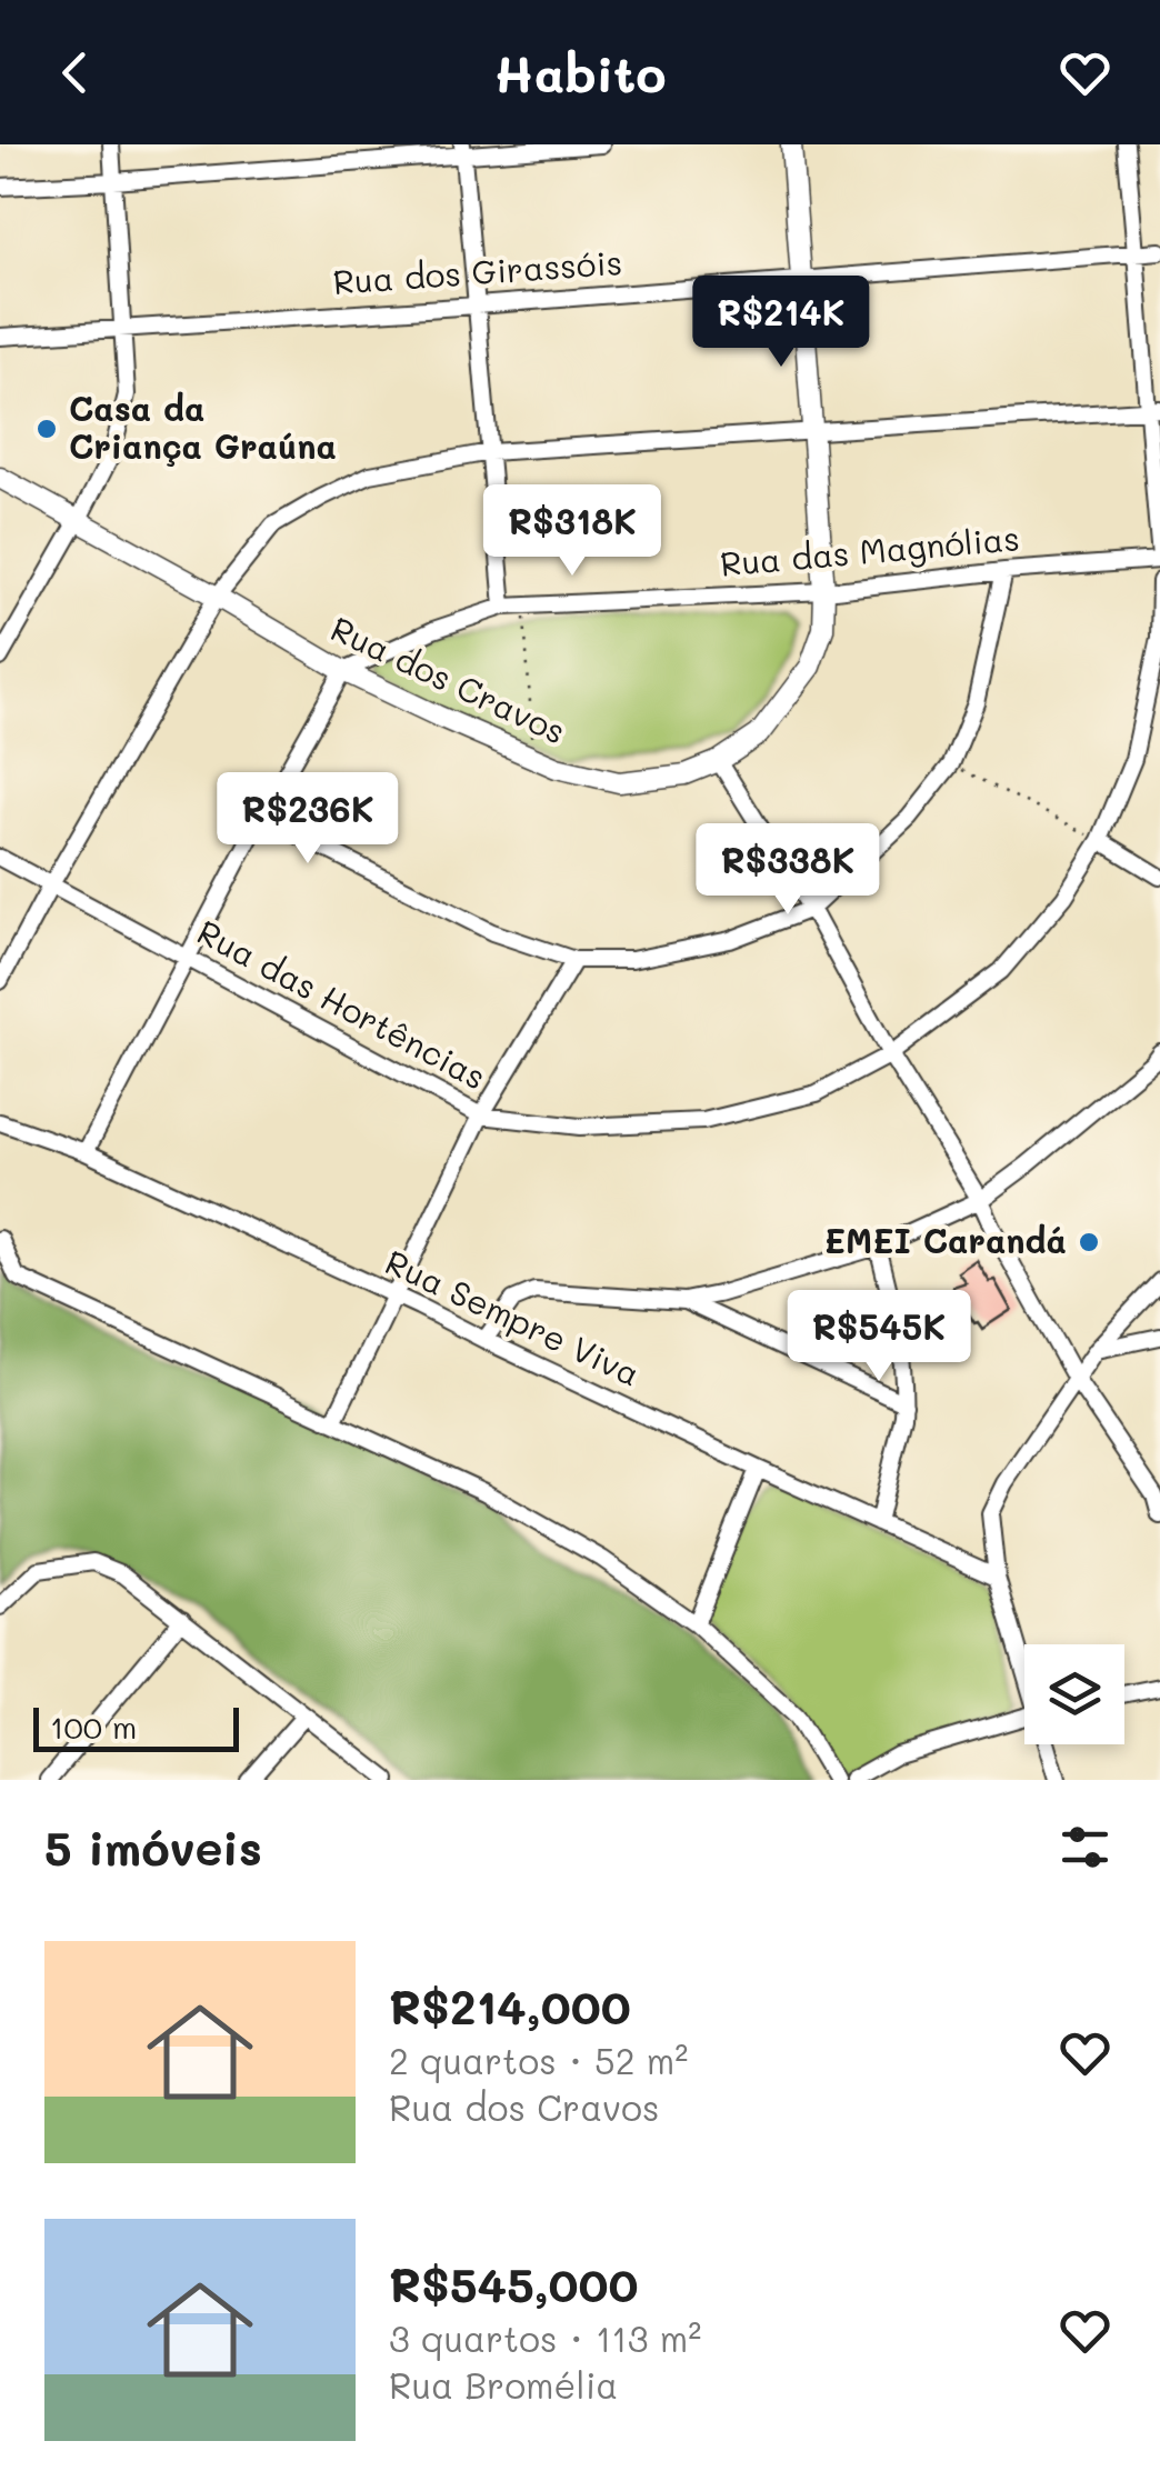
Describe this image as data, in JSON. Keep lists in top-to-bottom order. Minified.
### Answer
{"streets":{"street":["Rua dos Girassóis","Rua das Magnólias","Rua dos Cravos","Rua das Hortências","Rua Sempre Viva"]},"crossings":[["Rua dos Girassóis","Rua dos Cravos"],["Rua das Magnólias","Rua dos Cravos"]],"places":["Casa da Criança Graúna","EMEI Carandá"],"scale_bar":"100 m","page":{"header":"Habito","price":["R$214K","R$318K","R$236K","R$338K","R$545K"],"scale":"100 m","heading":"5 imóveis","list":[{"name":"R$214,000","note":"2 quartos · 52 m² · Rua dos Cravos"},{"name":"R$545,000","note":"3 quartos · 113 m² · Rua Bromélia"}]}}
